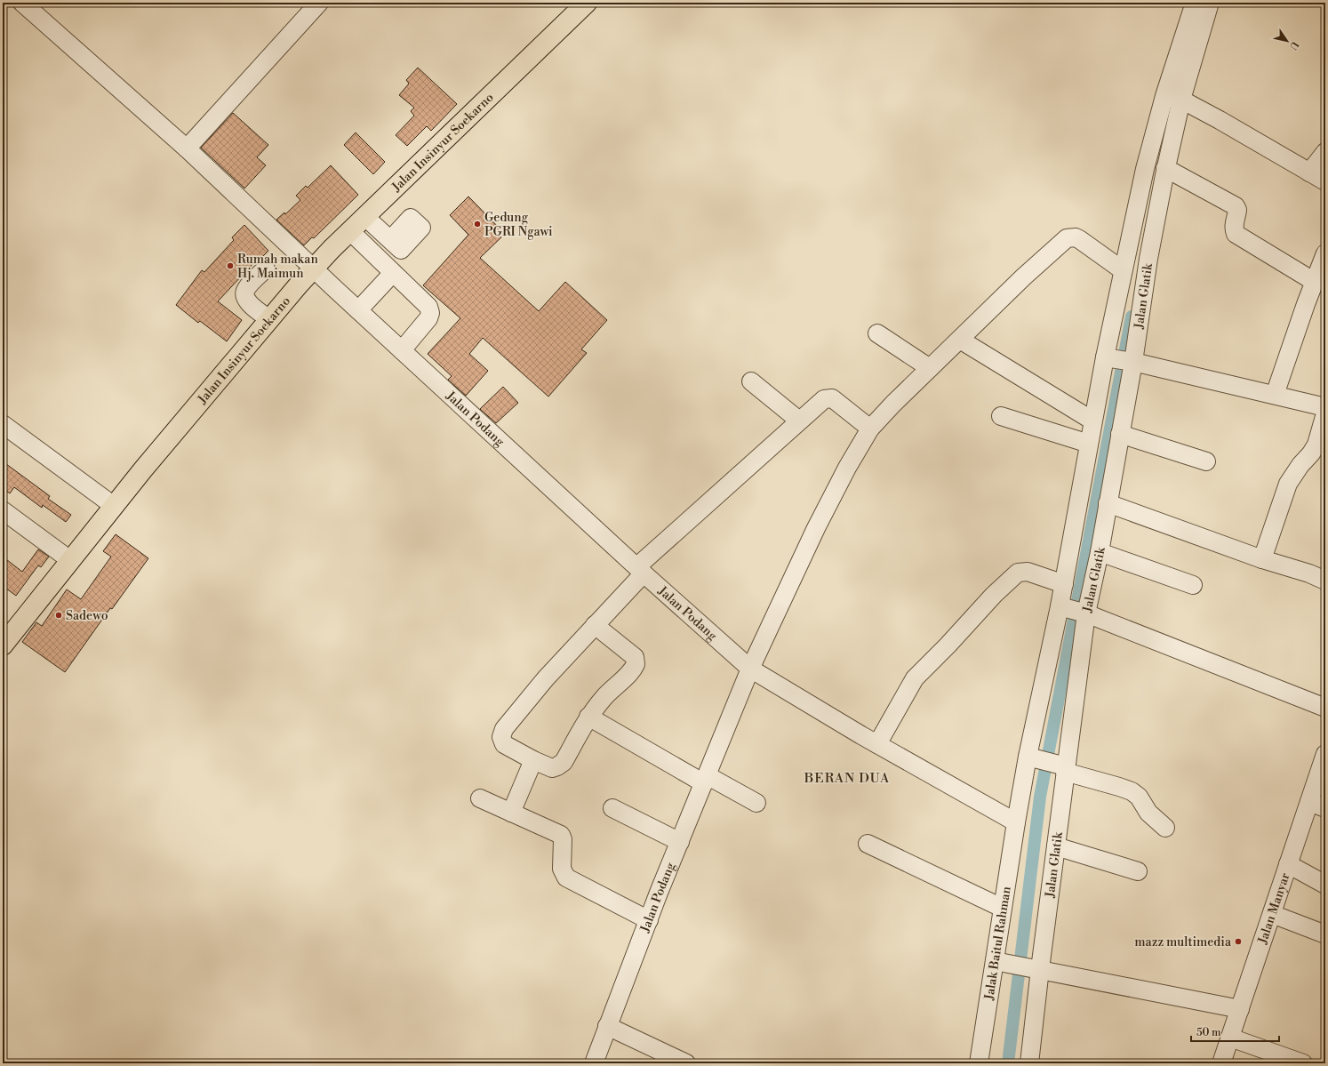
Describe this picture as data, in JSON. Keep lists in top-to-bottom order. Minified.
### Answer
{"streets":{"highway":["Jalan Insinyur Soekarno"],"street":["Jalan Glatik","Jalan Podang","Jalan Manyar","Jalak Baitul Rahman"]},"crossings":[["Jalan Insinyur Soekarno","Jalan Podang"],["Jalan Glatik","Jalak Baitul Rahman"]],"districts":["BERAN DUA"],"places":["Gedung PGRI Ngawi","Rumah makan Hj. Maimun","Sadewo","mazz multimedia"],"scale_bar":"50 m","north":"bottom right"}
